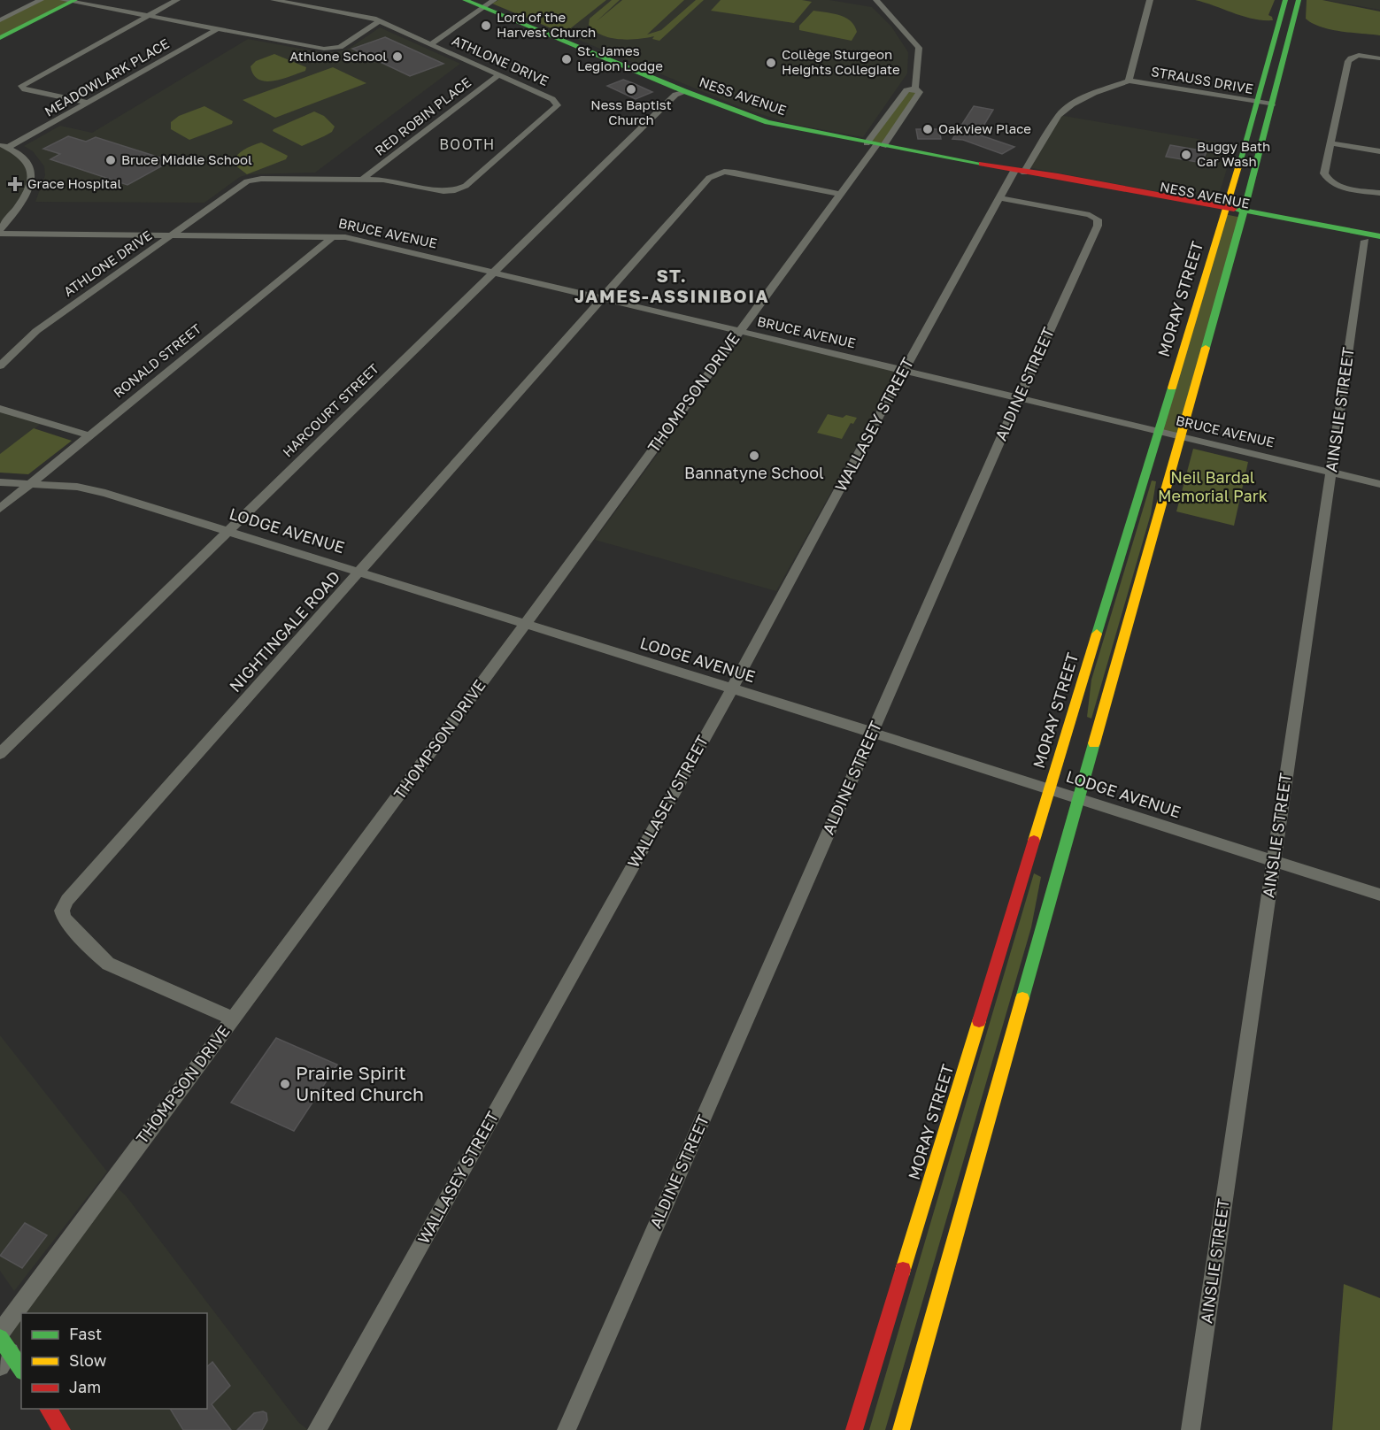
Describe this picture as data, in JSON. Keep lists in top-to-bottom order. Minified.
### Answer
{"streets":{"main road":["NESS AVENUE","MORAY STREET"],"street":["ATHLONE DRIVE","MEADOWLARK PLACE","STRAUSS DRIVE","RED ROBIN PLACE","BRUCE AVENUE","RONALD STREET","ALDINE STREET","THOMPSON DRIVE","AINSLIE STREET","HARCOURT STREET","WALLASEY STREET","LODGE AVENUE","NIGHTINGALE ROAD"]},"crossings":[["ATHLONE DRIVE","RED ROBIN PLACE"],["ATHLONE DRIVE","BRUCE AVENUE"],["STRAUSS DRIVE","NESS AVENUE"],["STRAUSS DRIVE","MORAY STREET"],["STRAUSS DRIVE","WALLASEY STREET"],["NESS AVENUE","MORAY STREET"],["NESS AVENUE","THOMPSON DRIVE"],["NESS AVENUE","AINSLIE STREET"],["NESS AVENUE","HARCOURT STREET"],["NESS AVENUE","WALLASEY STREET"],["BRUCE AVENUE","MORAY STREET"],["BRUCE AVENUE","RONALD STREET"],["BRUCE AVENUE","ALDINE STREET"],["BRUCE AVENUE","THOMPSON DRIVE"],["BRUCE AVENUE","AINSLIE STREET"],["BRUCE AVENUE","HARCOURT STREET"],["BRUCE AVENUE","WALLASEY STREET"],["BRUCE AVENUE","NIGHTINGALE ROAD"],["MORAY STREET","LODGE AVENUE"],["RONALD STREET","LODGE AVENUE"],["ALDINE STREET","WALLASEY STREET"],["ALDINE STREET","LODGE AVENUE"],["THOMPSON DRIVE","LODGE AVENUE"],["THOMPSON DRIVE","NIGHTINGALE ROAD"],["AINSLIE STREET","LODGE AVENUE"],["HARCOURT STREET","LODGE AVENUE"],["WALLASEY STREET","LODGE AVENUE"],["LODGE AVENUE","NIGHTINGALE ROAD"]],"districts":["BOOTH","ST. JAMES-ASSINIBOIA"],"parks":["Neil Bardal Memorial Park"],"places":{"other":["Lord of the Harvest Church","Athlone School","St. James Legion Lodge","Collège Sturgeon Heights Collegiate","Ness Baptist Church","Oakview Place","Buggy Bath Car Wash","Bruce Middle School","Bannatyne School","Prairie Spirit United Church"],"health":["Grace Hospital"]},"legend":["Fast","Slow","Jam"]}
